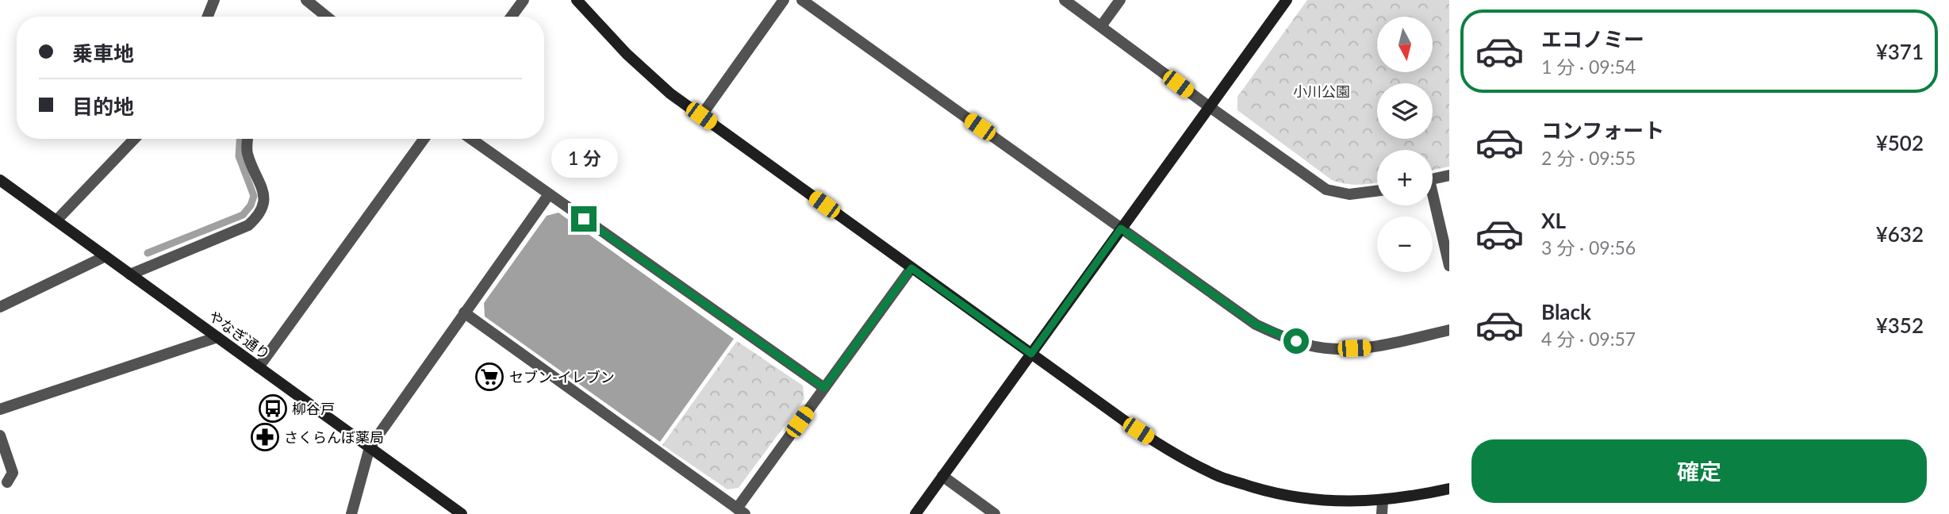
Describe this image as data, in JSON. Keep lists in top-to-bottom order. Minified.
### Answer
{"streets":{"street":["やなぎ通り"]},"parks":["小川公園"],"places":{"supermarket":["セブン-イレブン"],"bus stop":["柳谷戸"],"pharmacy":["さくらんぼ薬局"]},"north":"bottom","page":{"list":[{"name":"エコノミー","note":"1 分 · 09:54","value":"¥371"},{"name":"コンフォート","note":"2 分 · 09:55","value":"¥502"},{"name":"XL","note":"3 分 · 09:56","value":"¥632"},{"name":"Black","note":"4 分 · 09:57","value":"¥352"}],"map_buttons":["+","−"],"banner":["乗車地","目的地"],"bubble":"1 分","buttons":"確定"}}
